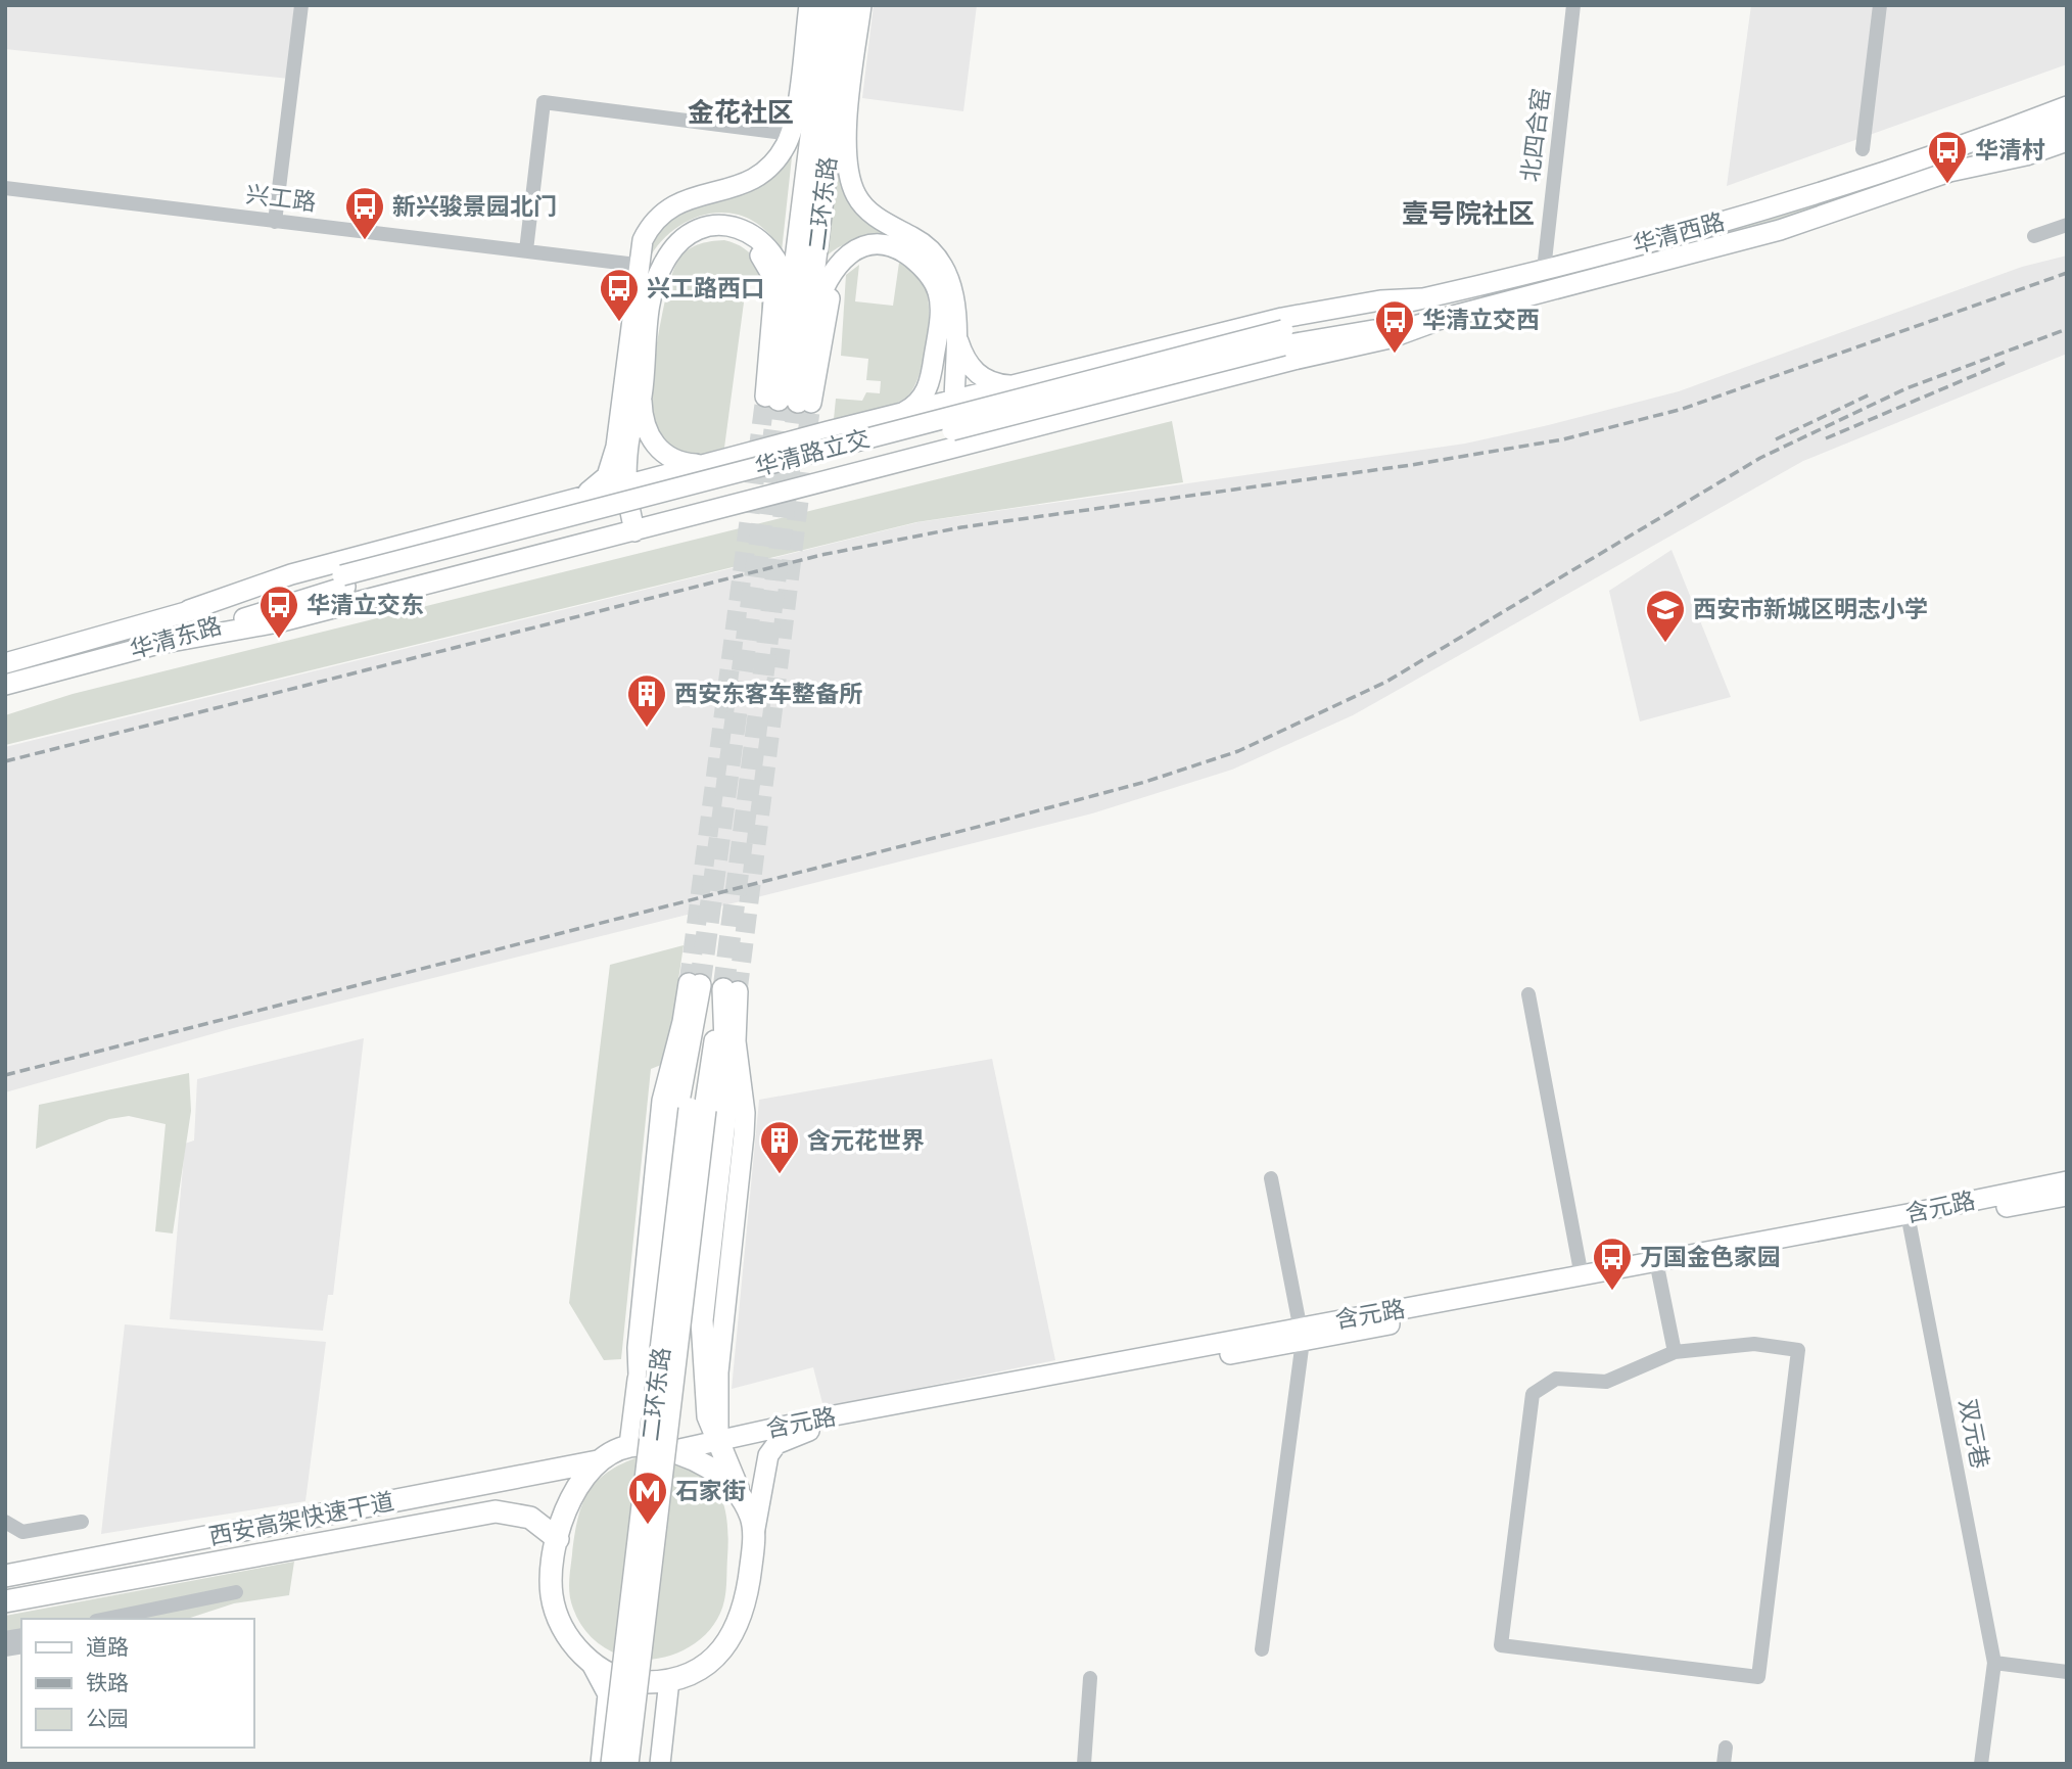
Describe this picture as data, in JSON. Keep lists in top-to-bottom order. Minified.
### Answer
{"streets":{"highway":["二环东路","西安高架快速干道"],"main road":["华清西路","华清路立交","华清东路","含元路"],"street":["北四合窑","兴工路","双元巷"]},"crossings":[["北四合窑","华清西路"],["华清西路","华清路立交"],["华清路立交","华清东路"],["含元路","双元巷"],["含元路","西安高架快速干道"]],"districts":["金花社区","壹号院社区"],"places":{"bus stop":["华清村","新兴骏景园北门","兴工路西口","华清立交西","华清立交东","万国金色家园"],"school or university":["西安市新城区明志小学"],"building":["西安东客车整备所","含元花世界"],"metro station":["石家街"]},"legend":["道路","铁路","公园"]}
